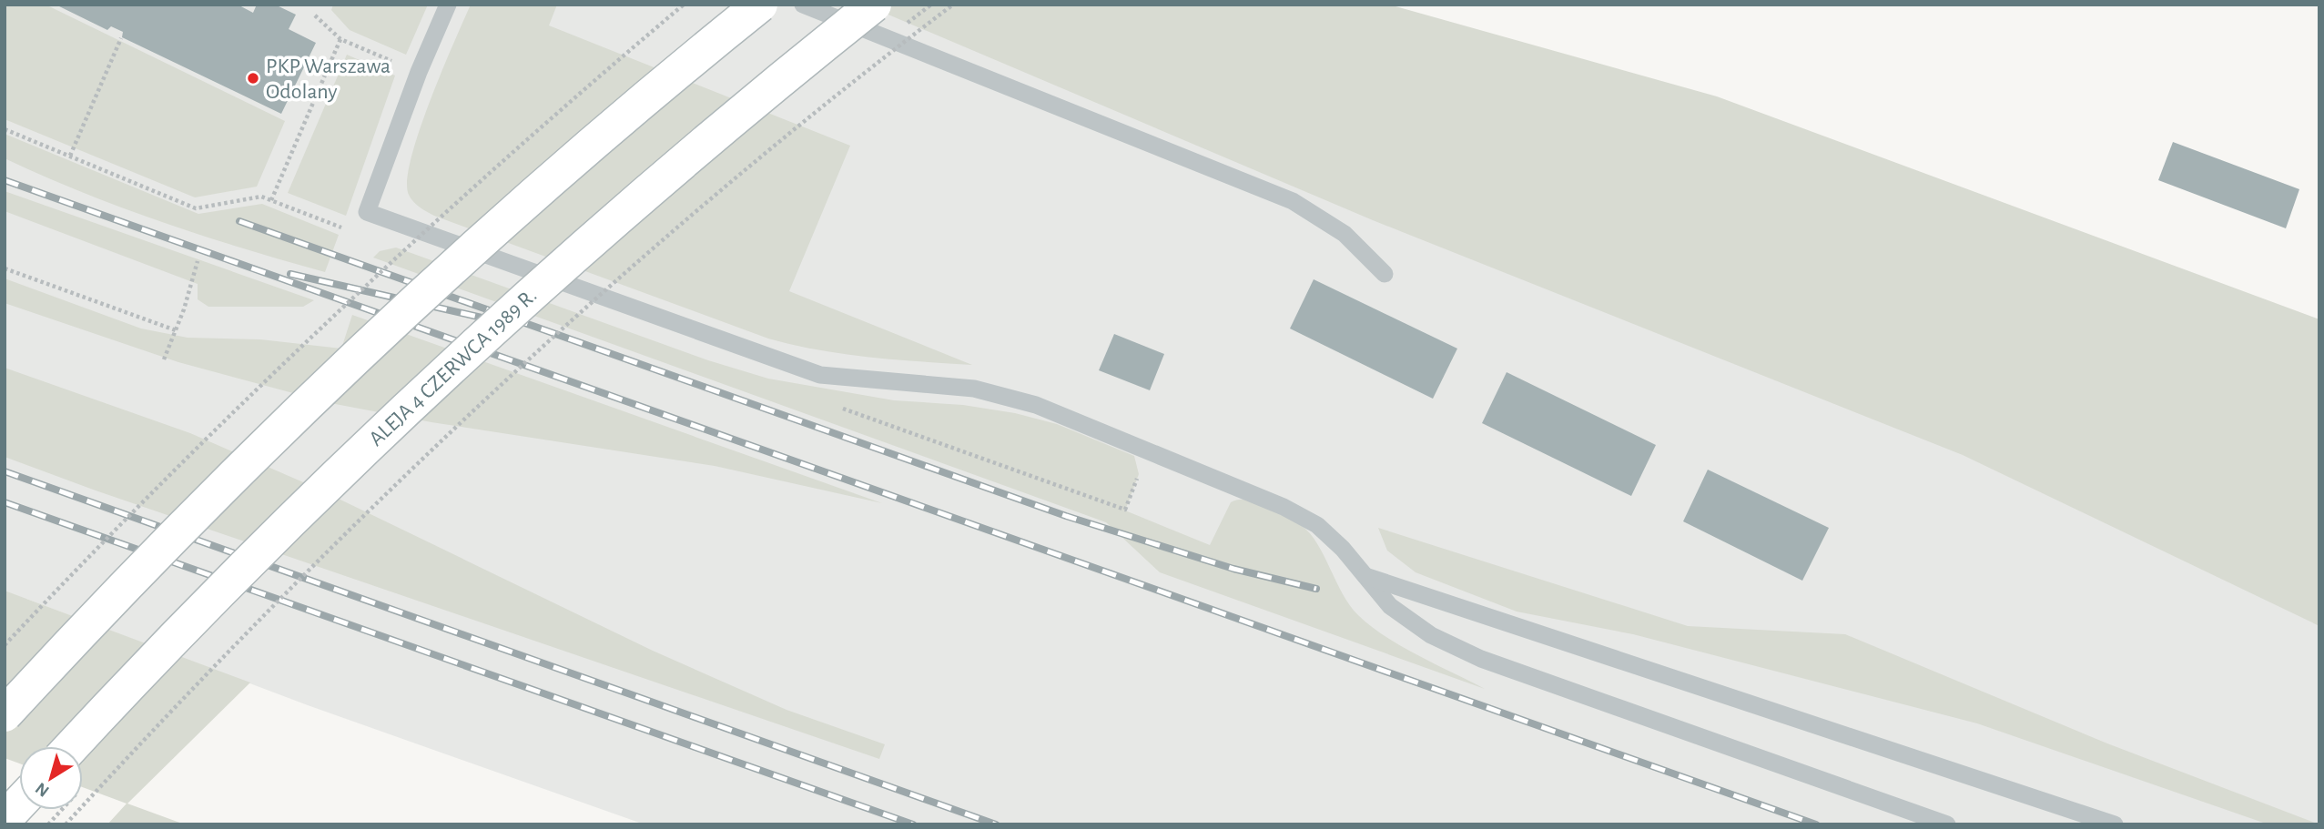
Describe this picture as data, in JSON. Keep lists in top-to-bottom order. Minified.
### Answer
{"streets":{"main road":["ALEJA 4 CZERWCA 1989 R."]},"places":["PKP Warszawa Odolany"],"north":"bottom left"}
